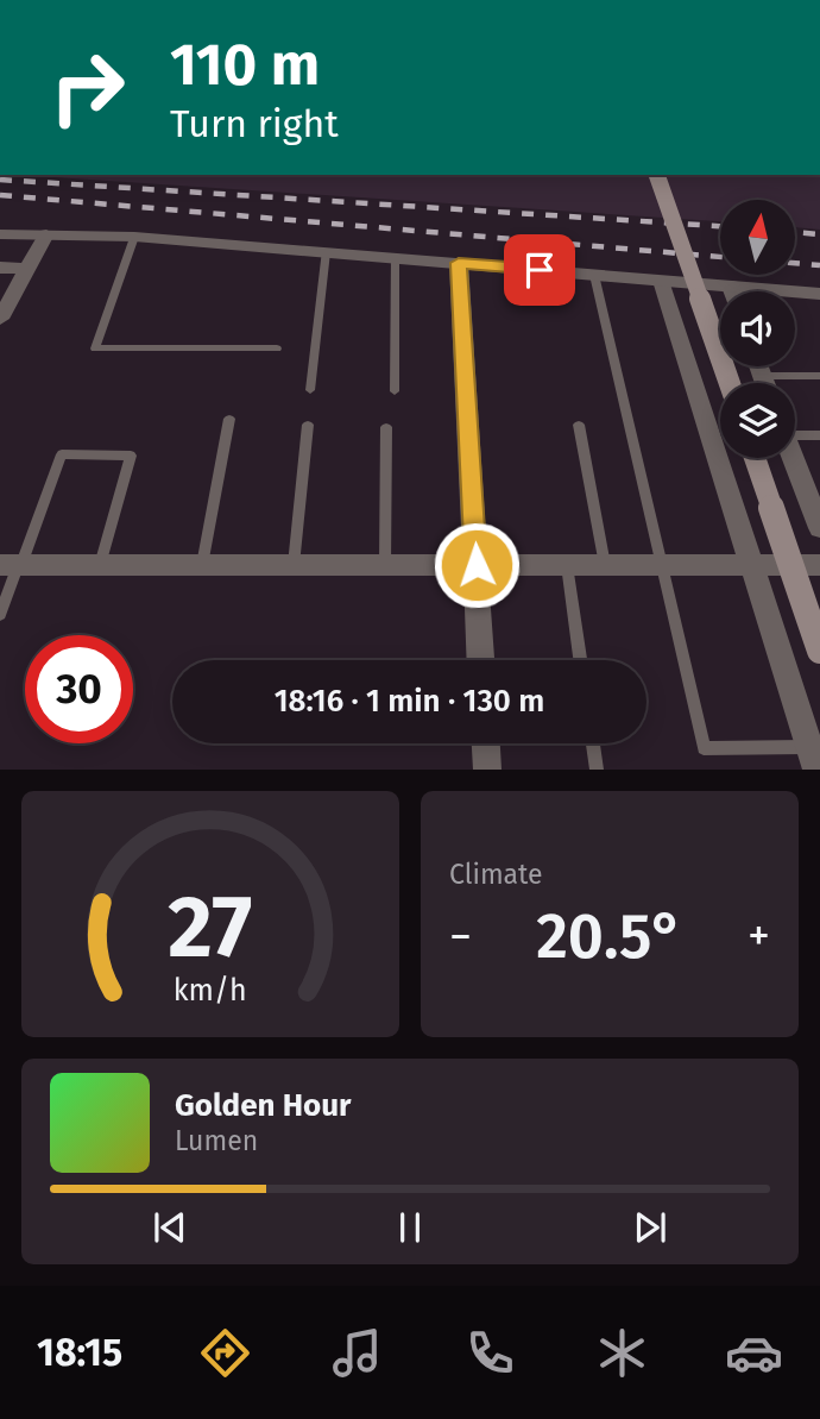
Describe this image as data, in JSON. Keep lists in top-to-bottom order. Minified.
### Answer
{"north":"top","page":{"turn":["110 m","Turn right"],"limit":"30","trip":"18:16 · 1 min · 130 m","tile":"Climate","heat":["−","20.5°","+"],"song":["Golden Hour","Lumen"],"tabs":"18:15","gauge":["27","km/h"]}}
